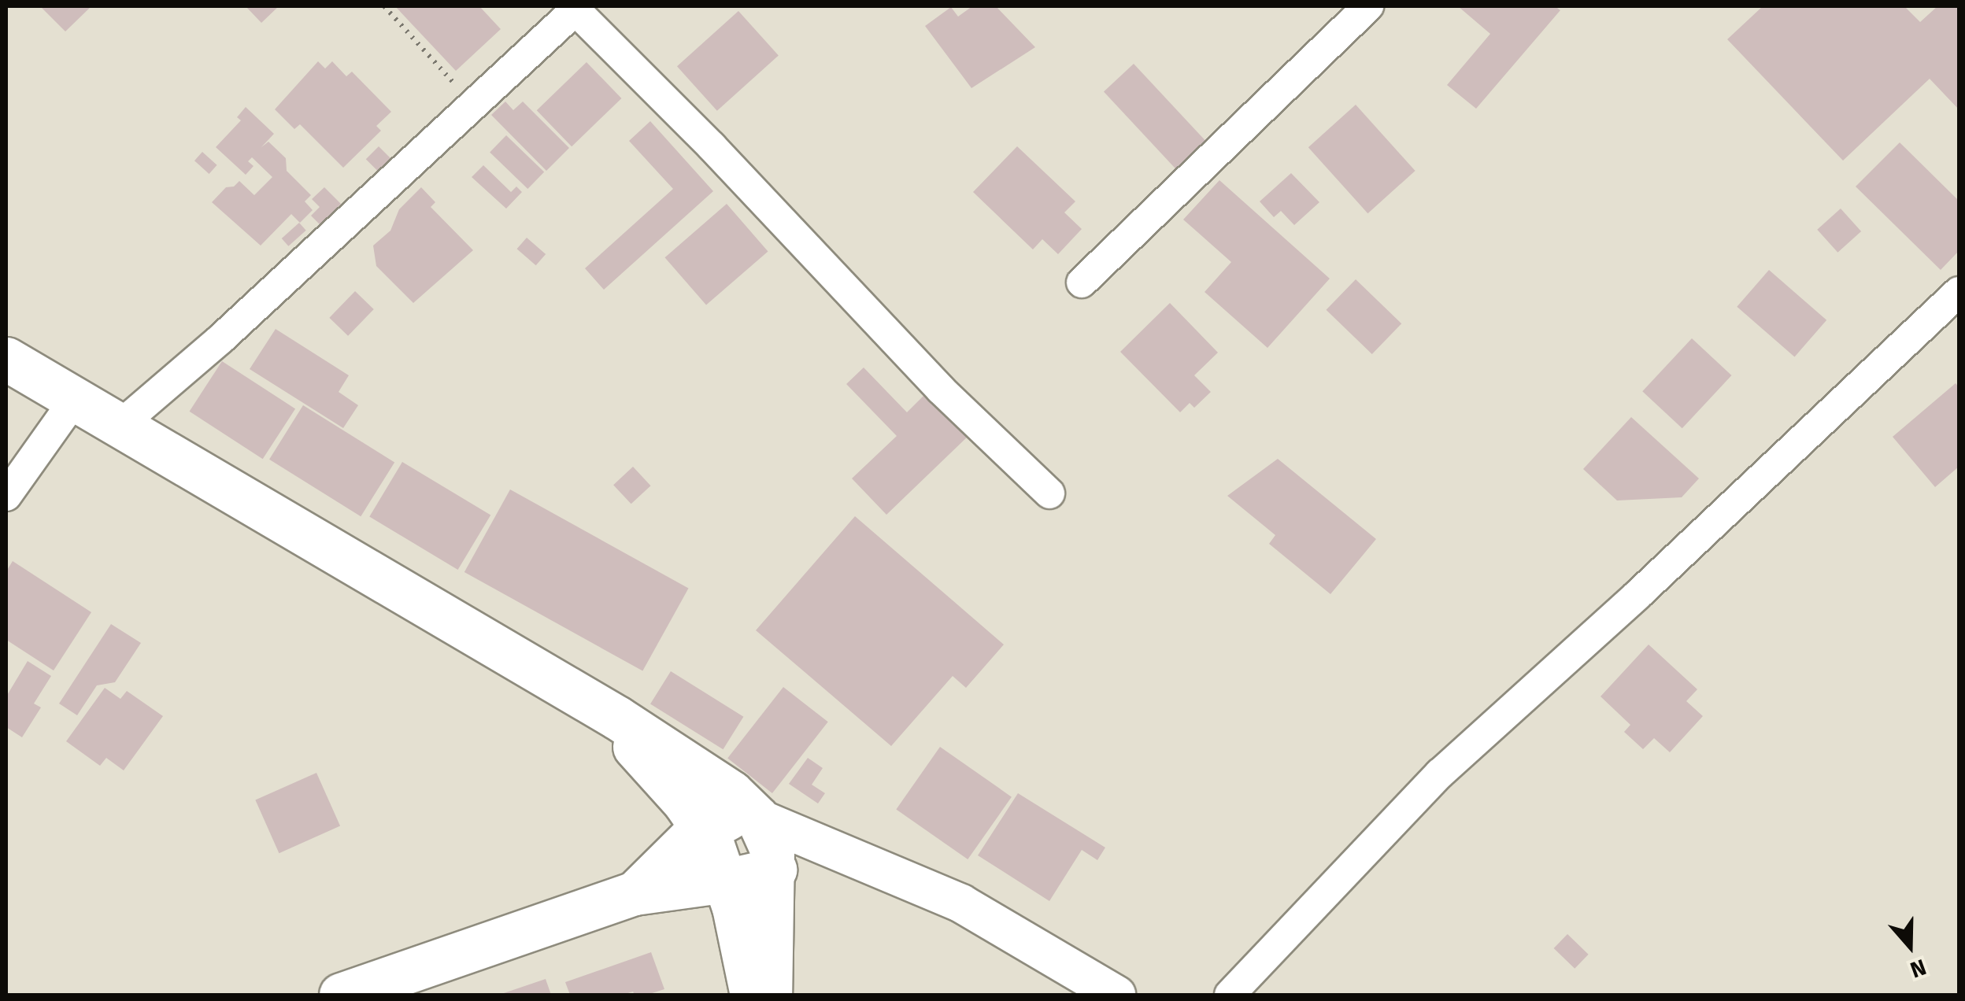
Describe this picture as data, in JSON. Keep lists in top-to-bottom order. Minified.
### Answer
{"north":"bottom"}
